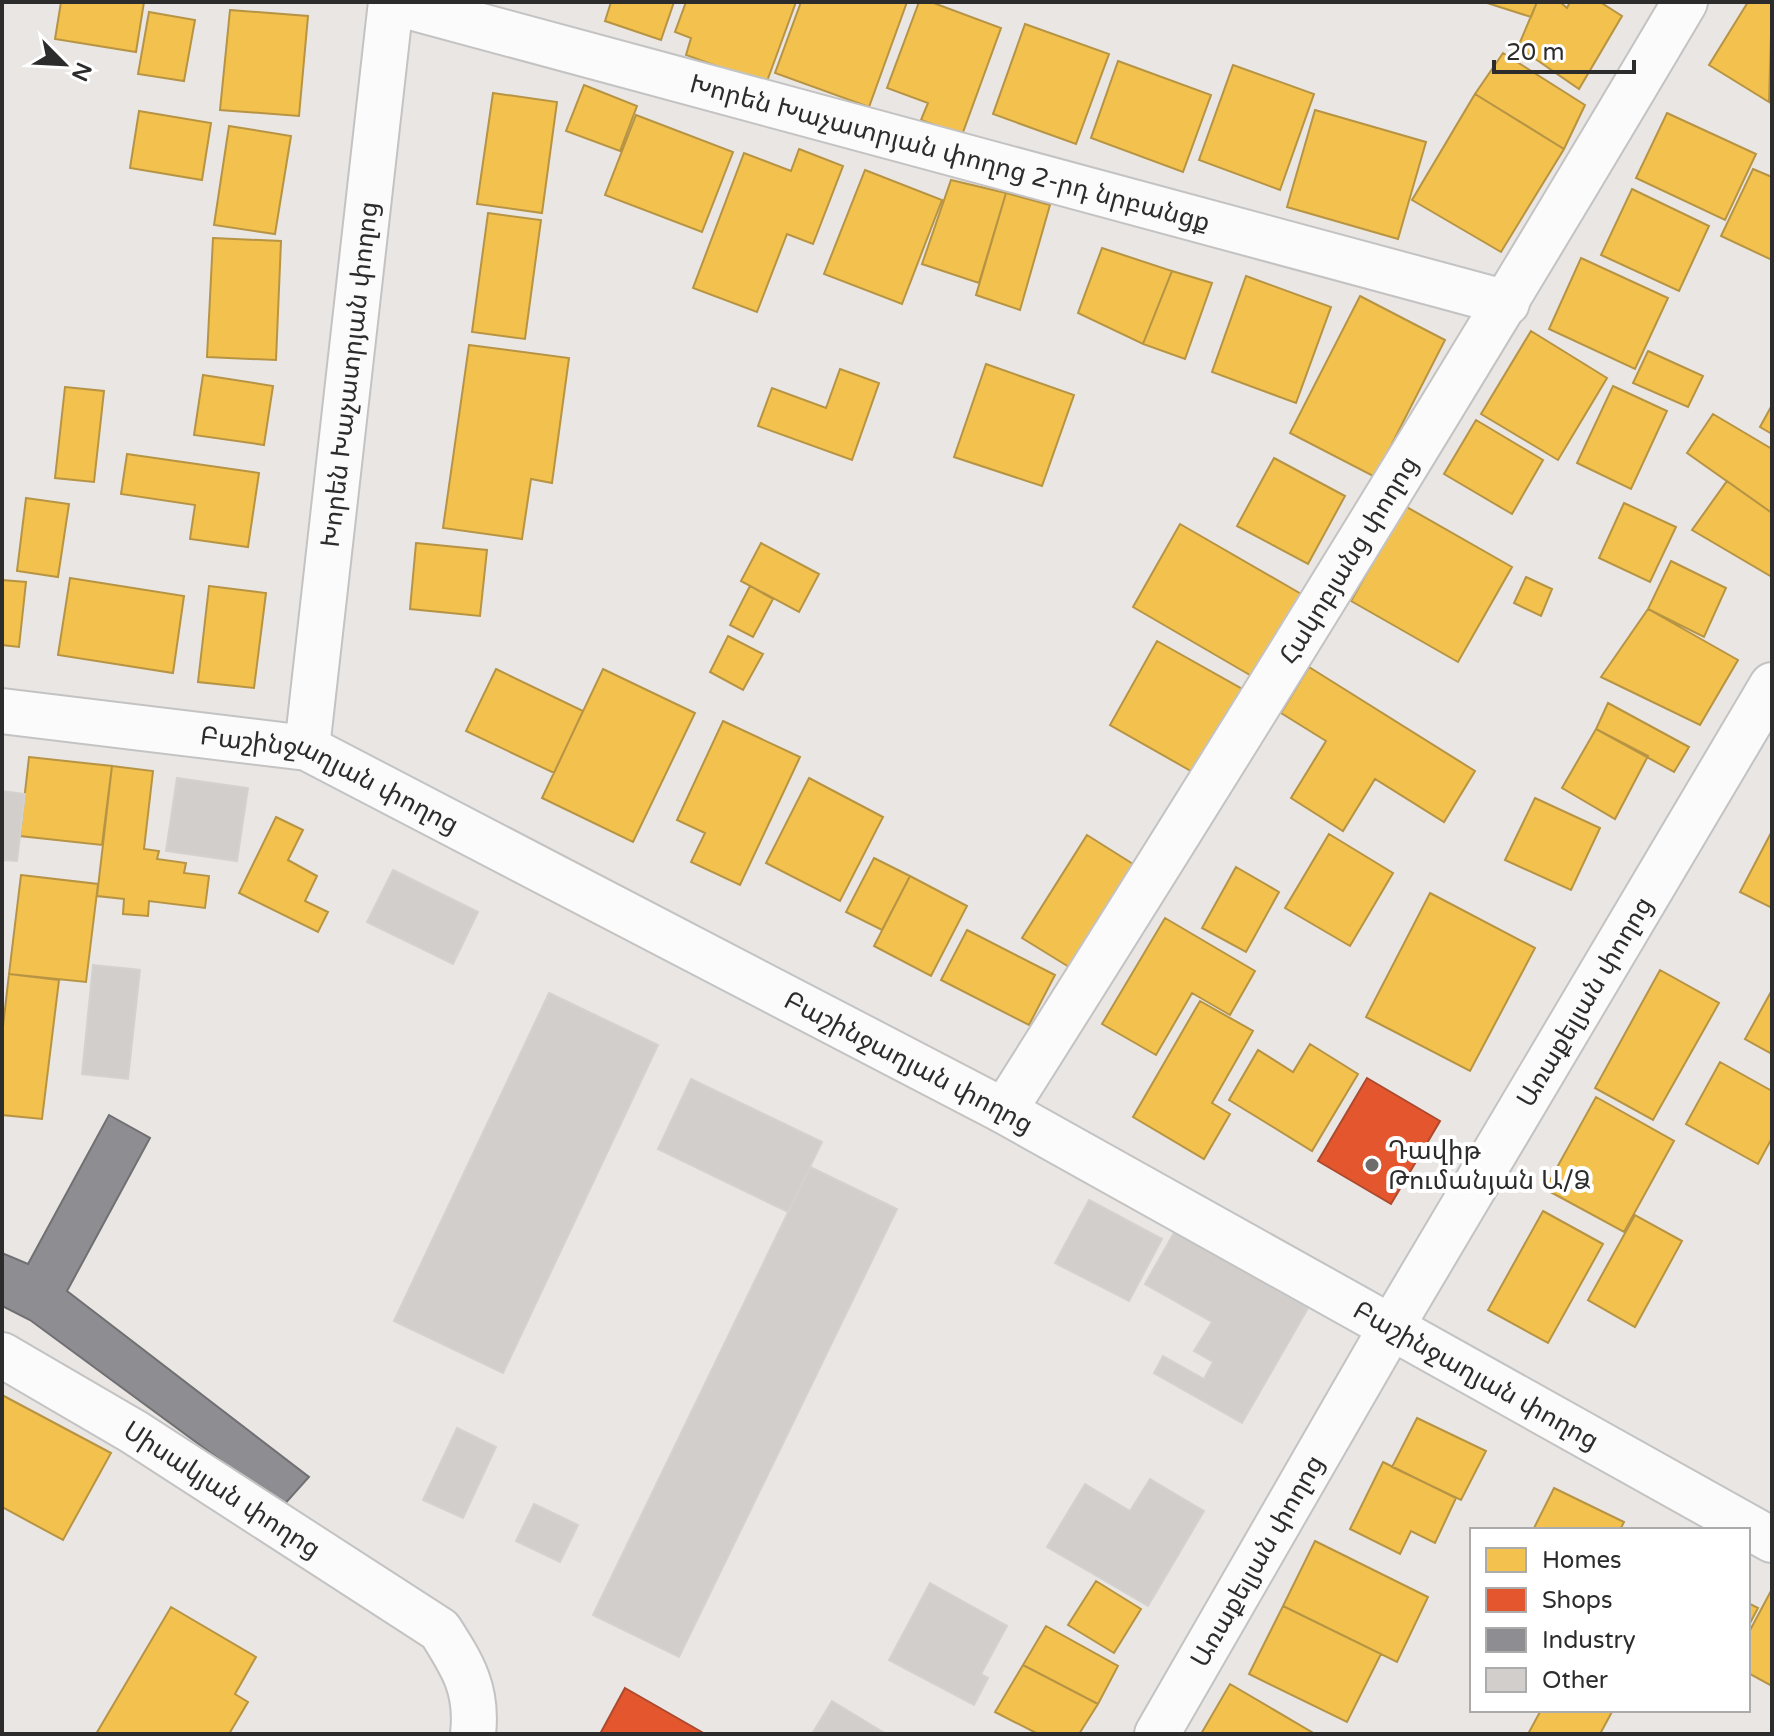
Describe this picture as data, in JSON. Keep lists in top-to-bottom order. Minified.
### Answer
{"streets":{"street":["Խորեն Խաչատրյան փողոց 2-րդ նրբանցք","Խորեն Խաչատրյան փողոց","Հակոբյանց փողոց","Բաշինջաղյան փողոց","Առաքելյան փողոց","Սիսակյան փողոց"]},"crossings":[["Խորեն Խաչատրյան փողոց 2-րդ նրբանցք","Խորեն Խաչատրյան փողոց"],["Խորեն Խաչատրյան փողոց 2-րդ նրբանցք","Հակոբյանց փողոց"],["Խորեն Խաչատրյան փողոց","Բաշինջաղյան փողոց"],["Հակոբյանց փողոց","Բաշինջաղյան փողոց"],["Բաշինջաղյան փողոց","Առաքելյան փողոց"]],"places":["Դավիթ Թումանյան Ա/Ձ"],"legend":["Homes","Shops","Industry","Other"],"scale_bar":"20 m","north":"bottom right"}
